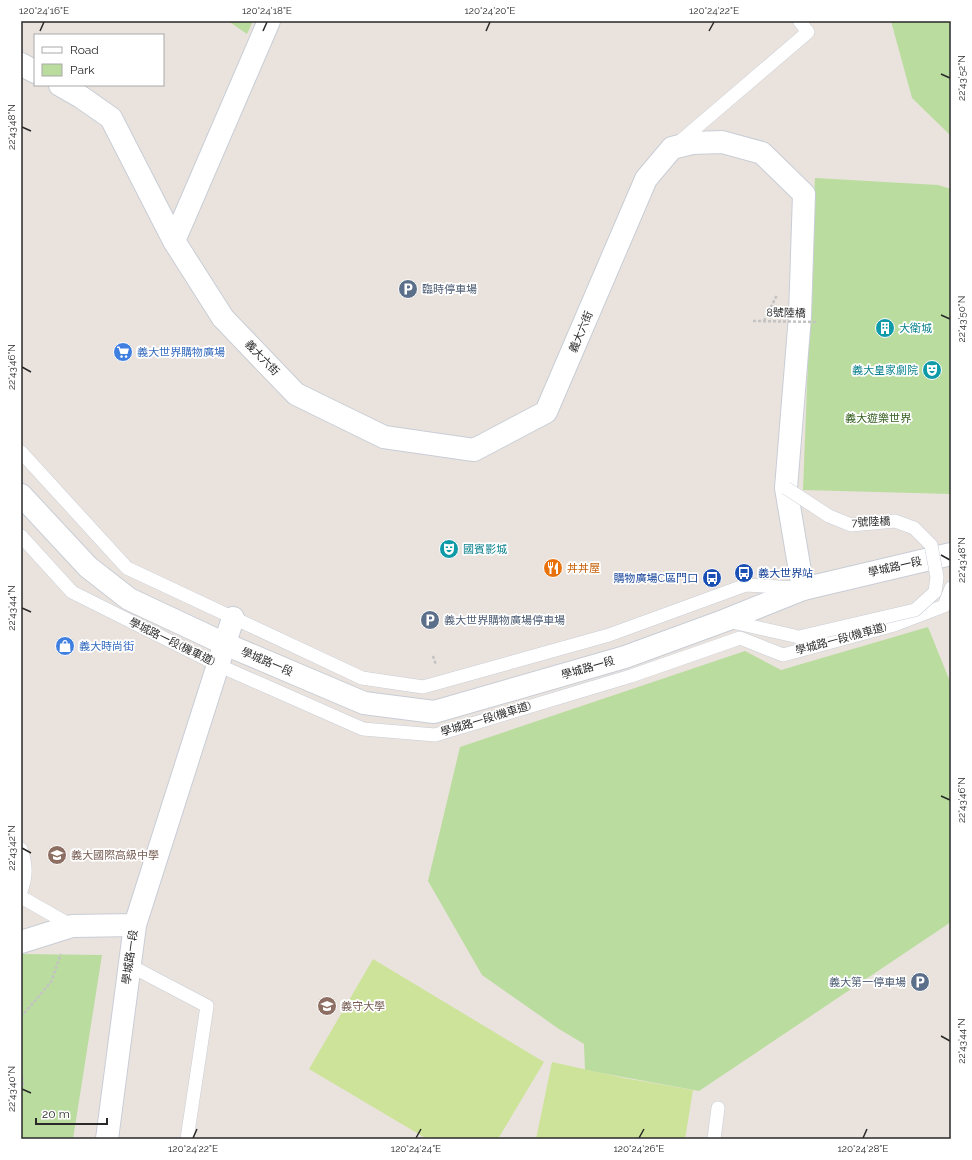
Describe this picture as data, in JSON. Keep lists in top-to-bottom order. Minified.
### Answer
{"streets":{"street":["義大六街","學城路一段"],"lane":["7號陸橋","學城路一段(機車道)"],"path":["8號陸橋"]},"crossings":[["7號陸橋","學城路一段"],["學城路一段","學城路一段(機車道)"]],"parks":["義大遊樂世界"],"places":{"parking":["臨時停車場","義大世界購物廣場停車場","義大第一停車場"],"building":["大衛城"],"supermarket":["義大世界購物廣場"],"theatre":["義大皇家劇院","國賓影城"],"restaurant":["丼丼屋"],"bus stop":["義大世界站","購物廣場C區門口"],"shop":["義大時尚街"],"school or university":["義大國際高級中學","義守大學"]},"legend":["Road","Park"],"scale_bar":"20 m","coordinates":["120°24'16\"E","120°24'18\"E","120°24'20\"E","120°24'22\"E","22°43'52\"N","22°43'48\"N","22°43'50\"N","22°43'46\"N","22°43'44\"N","22°43'42\"N","22°43'40\"N","120°24'24\"E","120°24'26\"E","120°24'28\"E"]}
